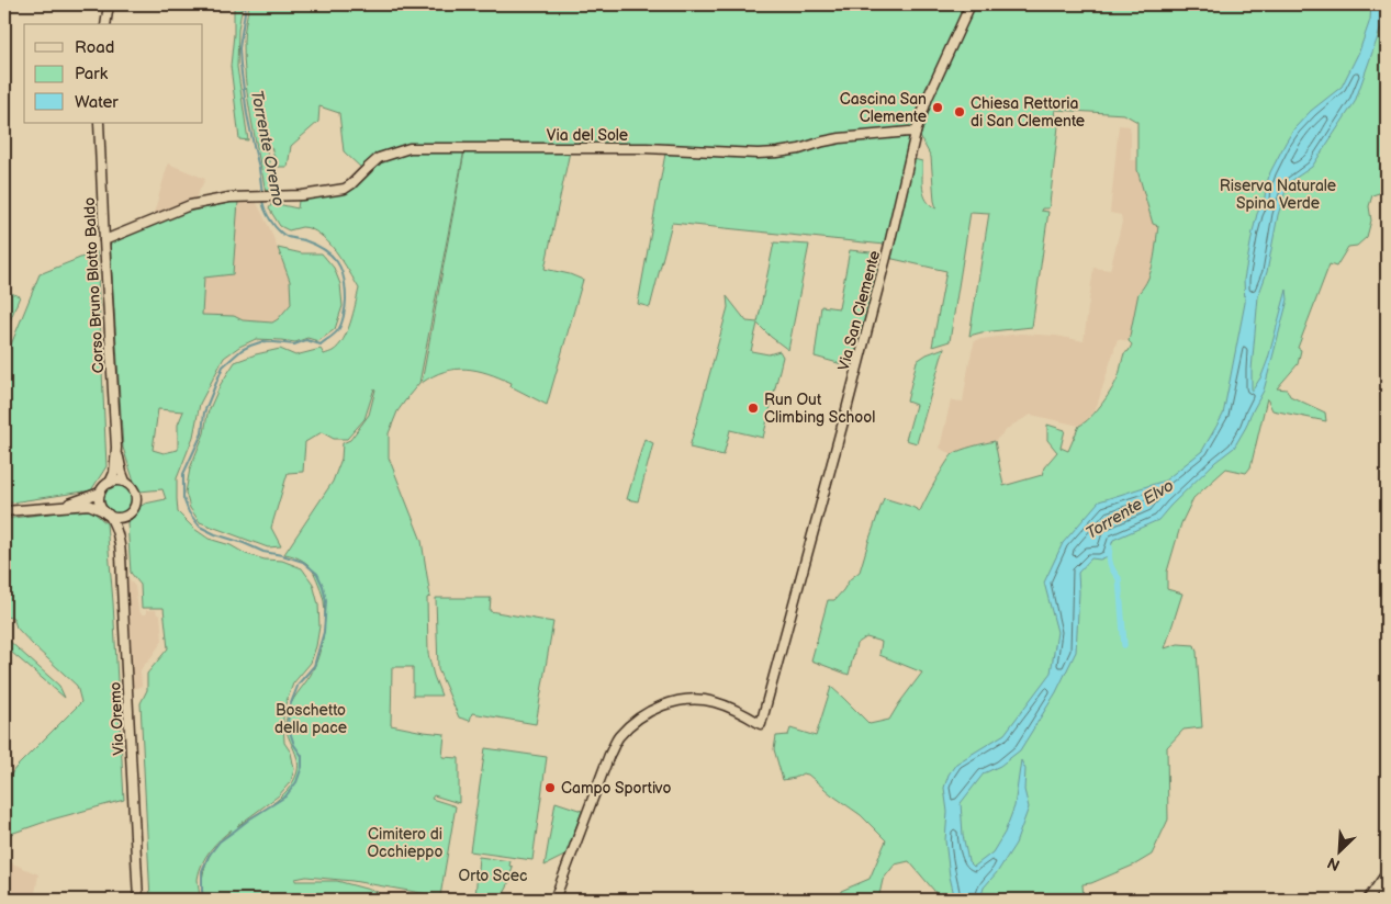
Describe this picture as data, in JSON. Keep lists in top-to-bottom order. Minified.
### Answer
{"streets":{"street":["Via del Sole","Corso Bruno Blotto Baldo","Via San Clemente","Via Oremo"]},"crossings":[["Via del Sole","Corso Bruno Blotto Baldo"],["Via del Sole","Via San Clemente"],["Corso Bruno Blotto Baldo","Via Oremo"]],"water":["Torrente Oremo","Torrente Elvo"],"parks":["Riserva Naturale Spina Verde","Boschetto della pace","Cimitero di Occhieppo","Orto Scec"],"places":["Cascina San Clemente","Chiesa Rettoria di San Clemente","Run Out Climbing School","Campo Sportivo"],"legend":["Road","Park","Water"],"north":"bottom left"}
